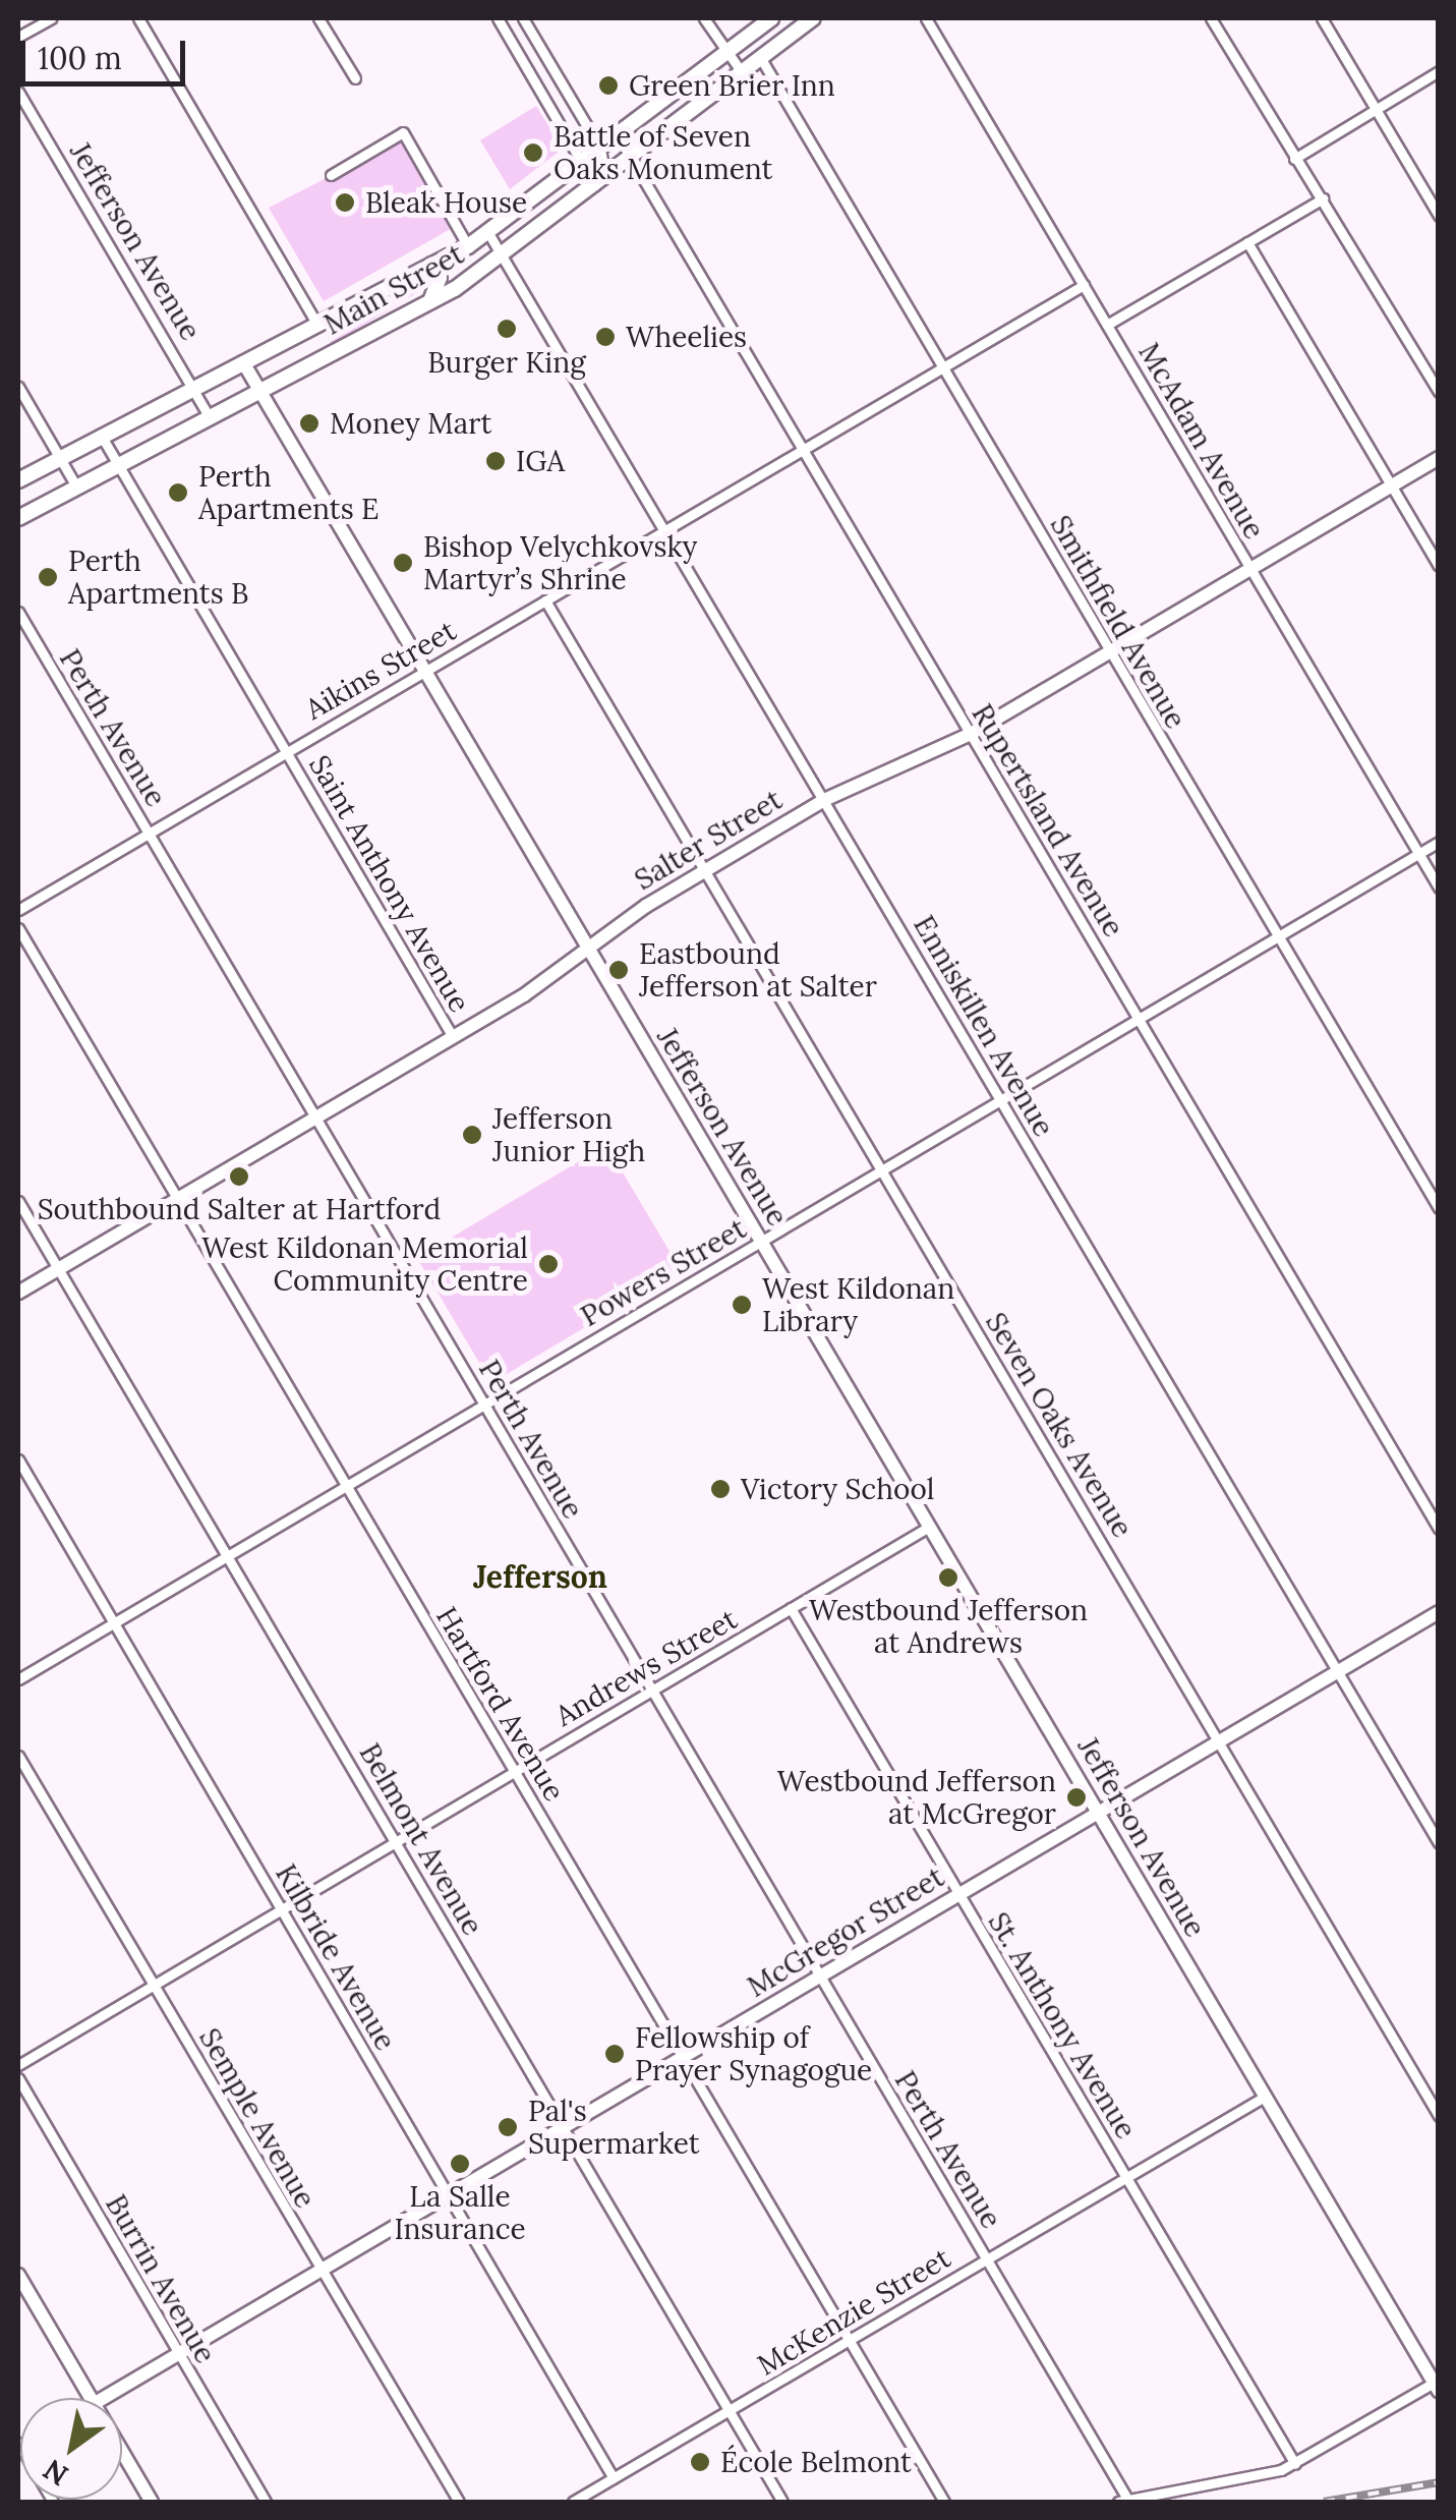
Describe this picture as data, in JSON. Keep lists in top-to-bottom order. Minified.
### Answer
{"streets":{"main road":["Jefferson Avenue","Main Street","Salter Street","McGregor Street"],"street":["McAdam Avenue","Smithfield Avenue","Aikins Street","Perth Avenue","Rupertsland Avenue","Saint Anthony Avenue","Enniskillen Avenue","Powers Street","Seven Oaks Avenue","Andrews Street","Hartford Avenue","Belmont Avenue","Kilbride Avenue","St. Anthony Avenue","Semple Avenue","Burrin Avenue","McKenzie Street"]},"crossings":[["Jefferson Avenue","Main Street"],["Jefferson Avenue","Aikins Street"],["Jefferson Avenue","Salter Street"],["Jefferson Avenue","Powers Street"],["Jefferson Avenue","Andrews Street"],["Jefferson Avenue","McGregor Street"],["Jefferson Avenue","McKenzie Street"],["Main Street","Smithfield Avenue"],["Main Street","Rupertsland Avenue"],["Main Street","Saint Anthony Avenue"],["Main Street","Enniskillen Avenue"],["McAdam Avenue","Aikins Street"],["McAdam Avenue","Salter Street"],["McAdam Avenue","Powers Street"],["Smithfield Avenue","Aikins Street"],["Smithfield Avenue","Salter Street"],["Smithfield Avenue","Powers Street"],["Aikins Street","Perth Avenue"],["Aikins Street","Rupertsland Avenue"],["Aikins Street","Saint Anthony Avenue"],["Aikins Street","Enniskillen Avenue"],["Aikins Street","Seven Oaks Avenue"],["Perth Avenue","Salter Street"],["Perth Avenue","Powers Street"],["Perth Avenue","Andrews Street"],["Perth Avenue","McGregor Street"],["Perth Avenue","McKenzie Street"],["Rupertsland Avenue","Salter Street"],["Rupertsland Avenue","Powers Street"],["Salter Street","Saint Anthony Avenue"],["Salter Street","Enniskillen Avenue"],["Salter Street","Seven Oaks Avenue"],["Salter Street","Hartford Avenue"],["Salter Street","Belmont Avenue"],["Enniskillen Avenue","Powers Street"],["Enniskillen Avenue","McGregor Street"],["Powers Street","Seven Oaks Avenue"],["Powers Street","Hartford Avenue"],["Powers Street","Belmont Avenue"],["Powers Street","Kilbride Avenue"],["Seven Oaks Avenue","McGregor Street"],["Andrews Street","Hartford Avenue"],["Andrews Street","Belmont Avenue"],["Andrews Street","Kilbride Avenue"],["Andrews Street","St. Anthony Avenue"],["Andrews Street","Semple Avenue"],["Hartford Avenue","McGregor Street"],["Hartford Avenue","McKenzie Street"],["Belmont Avenue","McGregor Street"],["Belmont Avenue","McKenzie Street"],["McGregor Street","Kilbride Avenue"],["McGregor Street","St. Anthony Avenue"],["McGregor Street","Semple Avenue"],["McGregor Street","Burrin Avenue"],["Kilbride Avenue","McKenzie Street"],["St. Anthony Avenue","McKenzie Street"]],"districts":["Jefferson"],"places":["Green Brier Inn","Battle of Seven Oaks Monument","Bleak House","Burger King","Wheelies","Money Mart","IGA","Perth Apartments E","Bishop Velychkovsky Martyr’s Shrine","Perth Apartments B","Eastbound Jefferson at Salter","Jefferson Junior High","Southbound Salter at Hartford","West Kildonan Memorial Community Centre","West Kildonan Library","Victory School","Westbound Jefferson at Andrews","Westbound Jefferson at McGregor","Fellowship of Prayer Synagogue","Pal's Supermarket","La Salle Insurance","École Belmont"],"scale_bar":"100 m","north":"bottom left"}
